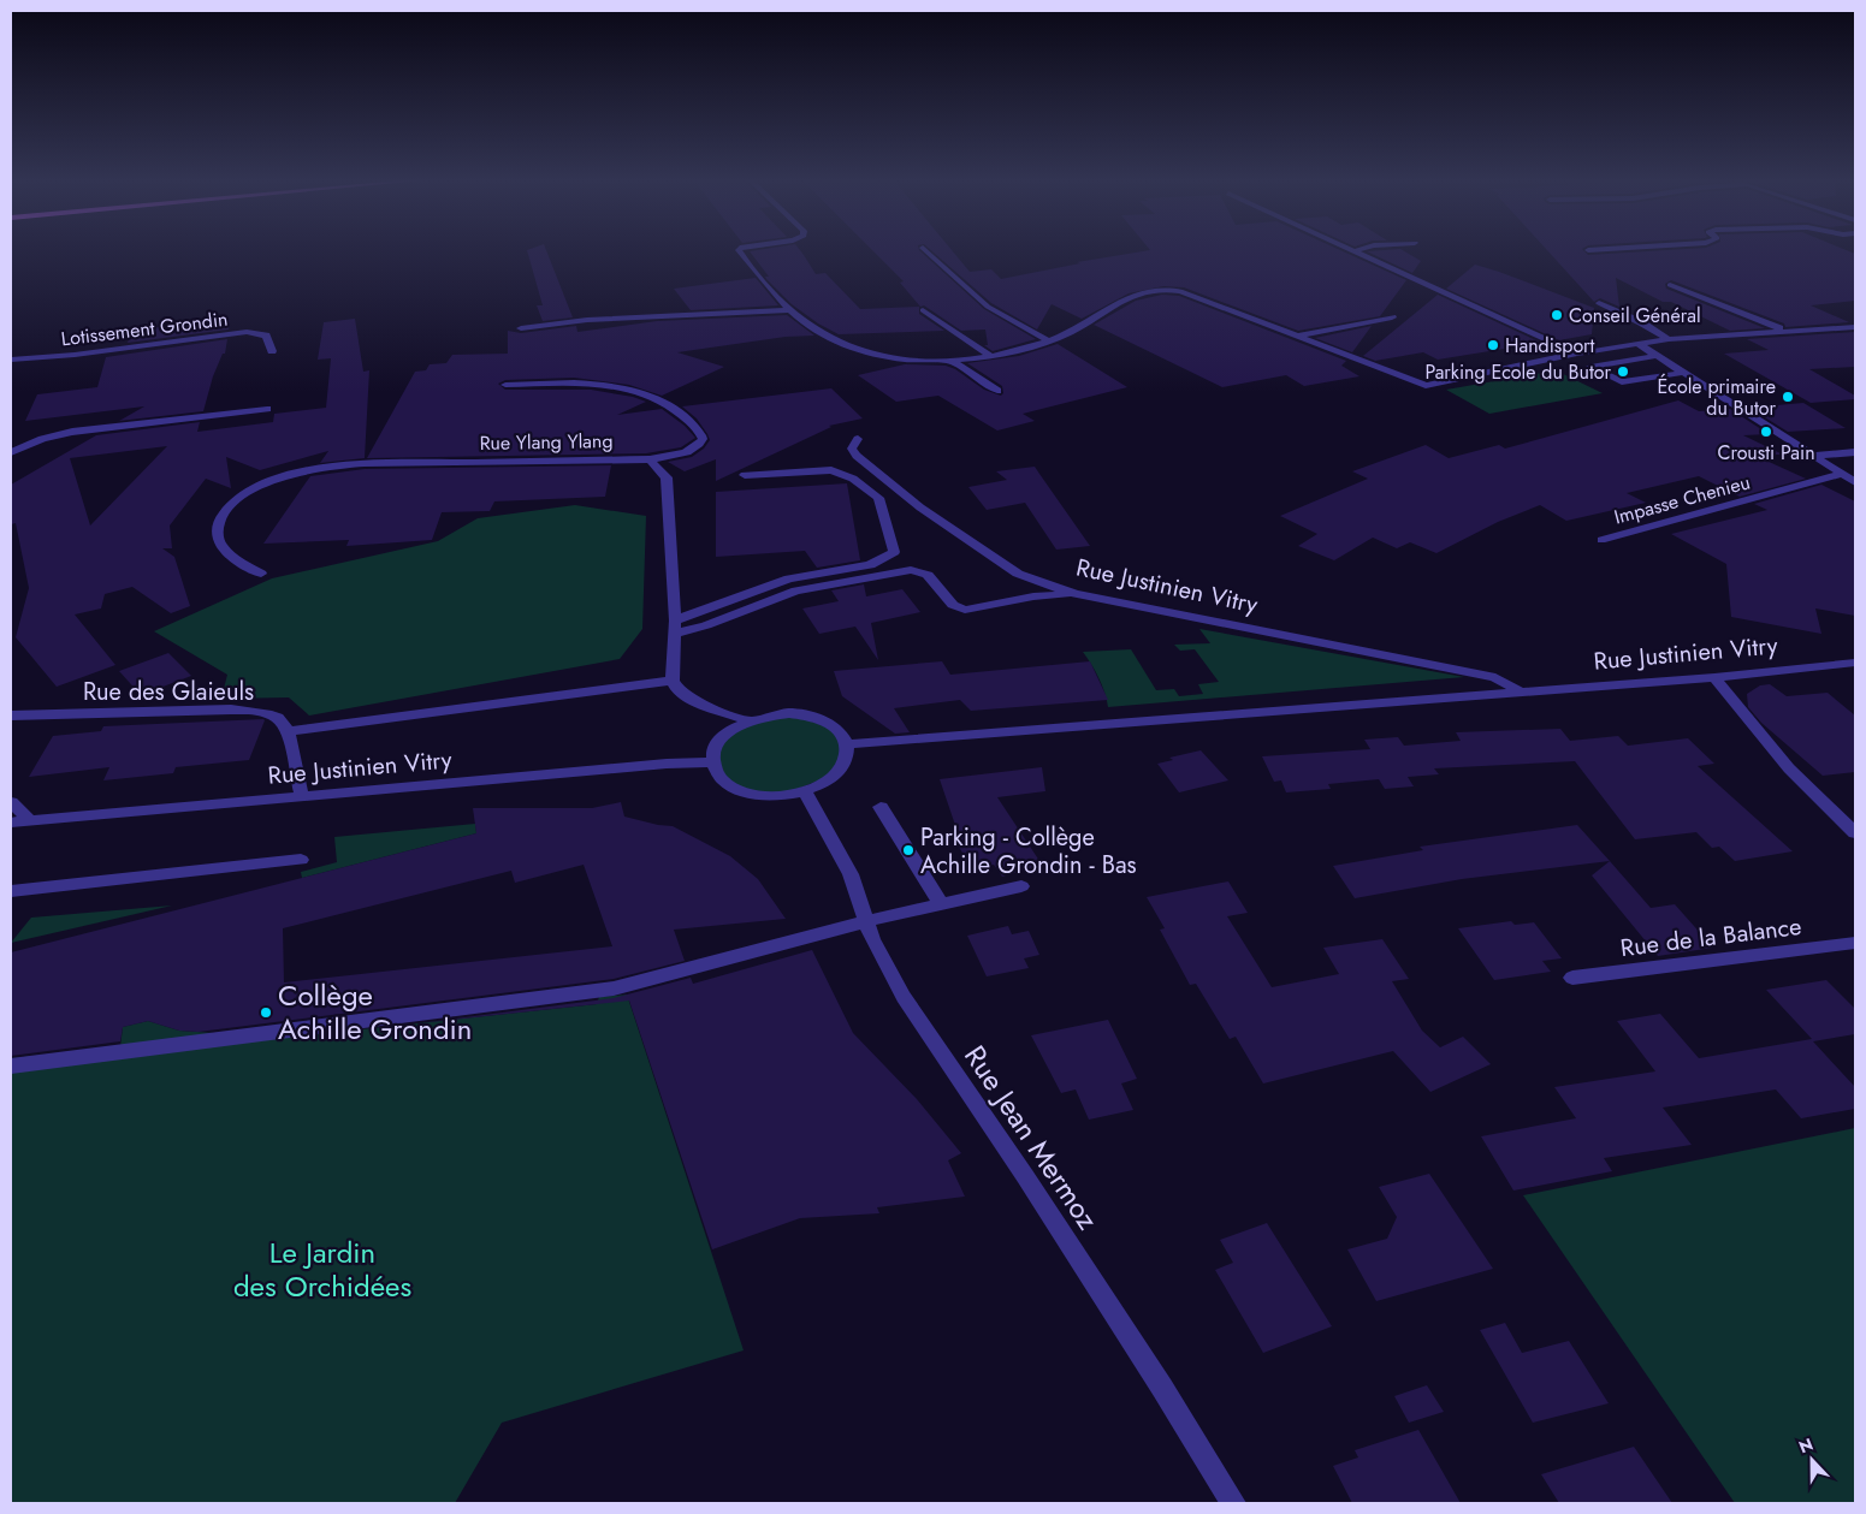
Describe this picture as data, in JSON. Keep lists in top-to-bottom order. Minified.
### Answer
{"streets":{"street":["Lotissement Grondin","Rue Ylang Ylang","Impasse Chenieu","Rue Justinien Vitry","Rue des Glaieuls","Rue de la Balance","Rue Jean Mermoz"]},"crossings":[["Rue Justinien Vitry","Rue Jean Mermoz"]],"parks":["Le Jardin des Orchidées"],"places":["Conseil Général","Handisport","Parking Ecole du Butor","École primaire du Butor","Crousti Pain","Parking - Collège Achille Grondin - Bas","Collège Achille Grondin"],"north":"top"}
